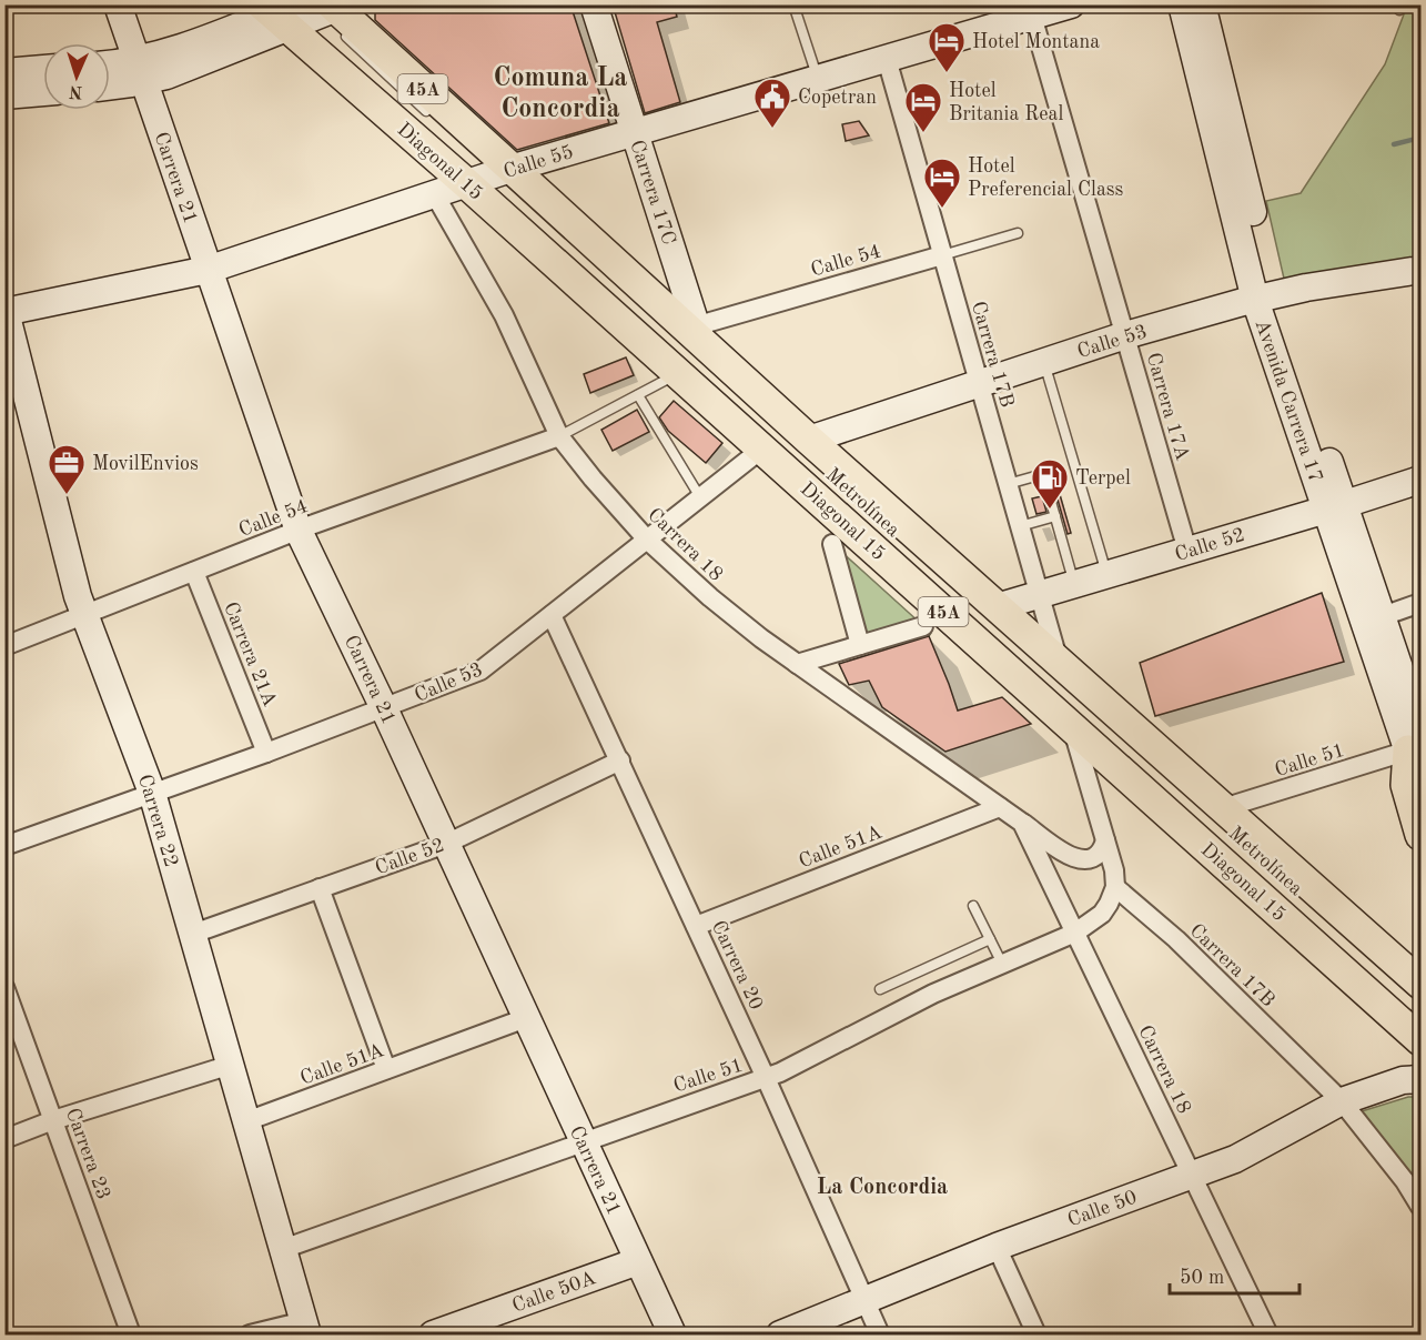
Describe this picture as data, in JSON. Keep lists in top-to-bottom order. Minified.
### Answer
{"streets":{"main road":["45A","Diagonal 15"],"street":["Calle 55","Carrera 21","Carrera 17C","Calle 54","Calle 53","Carrera 17B","Avenida Carrera 17","Carrera 17A","Carrera 18","Calle 52","Carrera 21A","Calle 51","Carrera 22","Calle 51A","Carrera 20","Carrera 23","Calle 50","Calle 50A"],"lane":["Metrolínea"]},"crossings":[["Diagonal 15","Calle 55"],["Diagonal 15","Carrera 17C"],["Diagonal 15","Calle 54"],["Diagonal 15","Calle 53"],["Diagonal 15","Carrera 17B"],["Diagonal 15","Metrolínea"],["Diagonal 15","Calle 52"],["Diagonal 15","Calle 51"],["Calle 55","Carrera 21"],["Calle 55","Carrera 17C"],["Calle 55","Carrera 17B"],["Calle 55","Carrera 17A"],["Calle 55","Carrera 18"],["Calle 55","Carrera 22"],["Carrera 21","Calle 54"],["Carrera 21","Calle 53"],["Carrera 21","Calle 52"],["Carrera 21","Calle 51"],["Carrera 21","Calle 51A"],["Carrera 21","Calle 50A"],["Carrera 17C","Calle 54"],["Calle 54","Carrera 17B"],["Calle 54","Carrera 18"],["Calle 54","Carrera 21A"],["Calle 54","Carrera 22"],["Calle 53","Carrera 17B"],["Calle 53","Avenida Carrera 17"],["Calle 53","Carrera 17A"],["Calle 53","Carrera 18"],["Calle 53","Carrera 21A"],["Calle 53","Carrera 22"],["Calle 53","Carrera 20"],["Carrera 17B","Calle 52"],["Carrera 17B","Calle 51"],["Carrera 17B","Calle 50"],["Avenida Carrera 17","Calle 52"],["Avenida Carrera 17","Calle 51"],["Carrera 17A","Calle 52"],["Carrera 18","Calle 51"],["Carrera 18","Calle 51A"],["Carrera 18","Calle 50"],["Calle 52","Carrera 22"],["Calle 52","Carrera 20"],["Calle 51","Carrera 22"],["Calle 51","Carrera 20"],["Carrera 22","Calle 51A"],["Calle 51A","Carrera 20"],["Carrera 20","Calle 50"]],"districts":["Comuna La Concordia","La Concordia"],"places":{"hotel":["Hotel Montana","Hotel Britania Real","Hotel Preferencial Class"],"public building":["Copetran"],"office":["MovilEnvios"],"fuel station":["Terpel"]},"scale_bar":"50 m","north":"bottom"}
